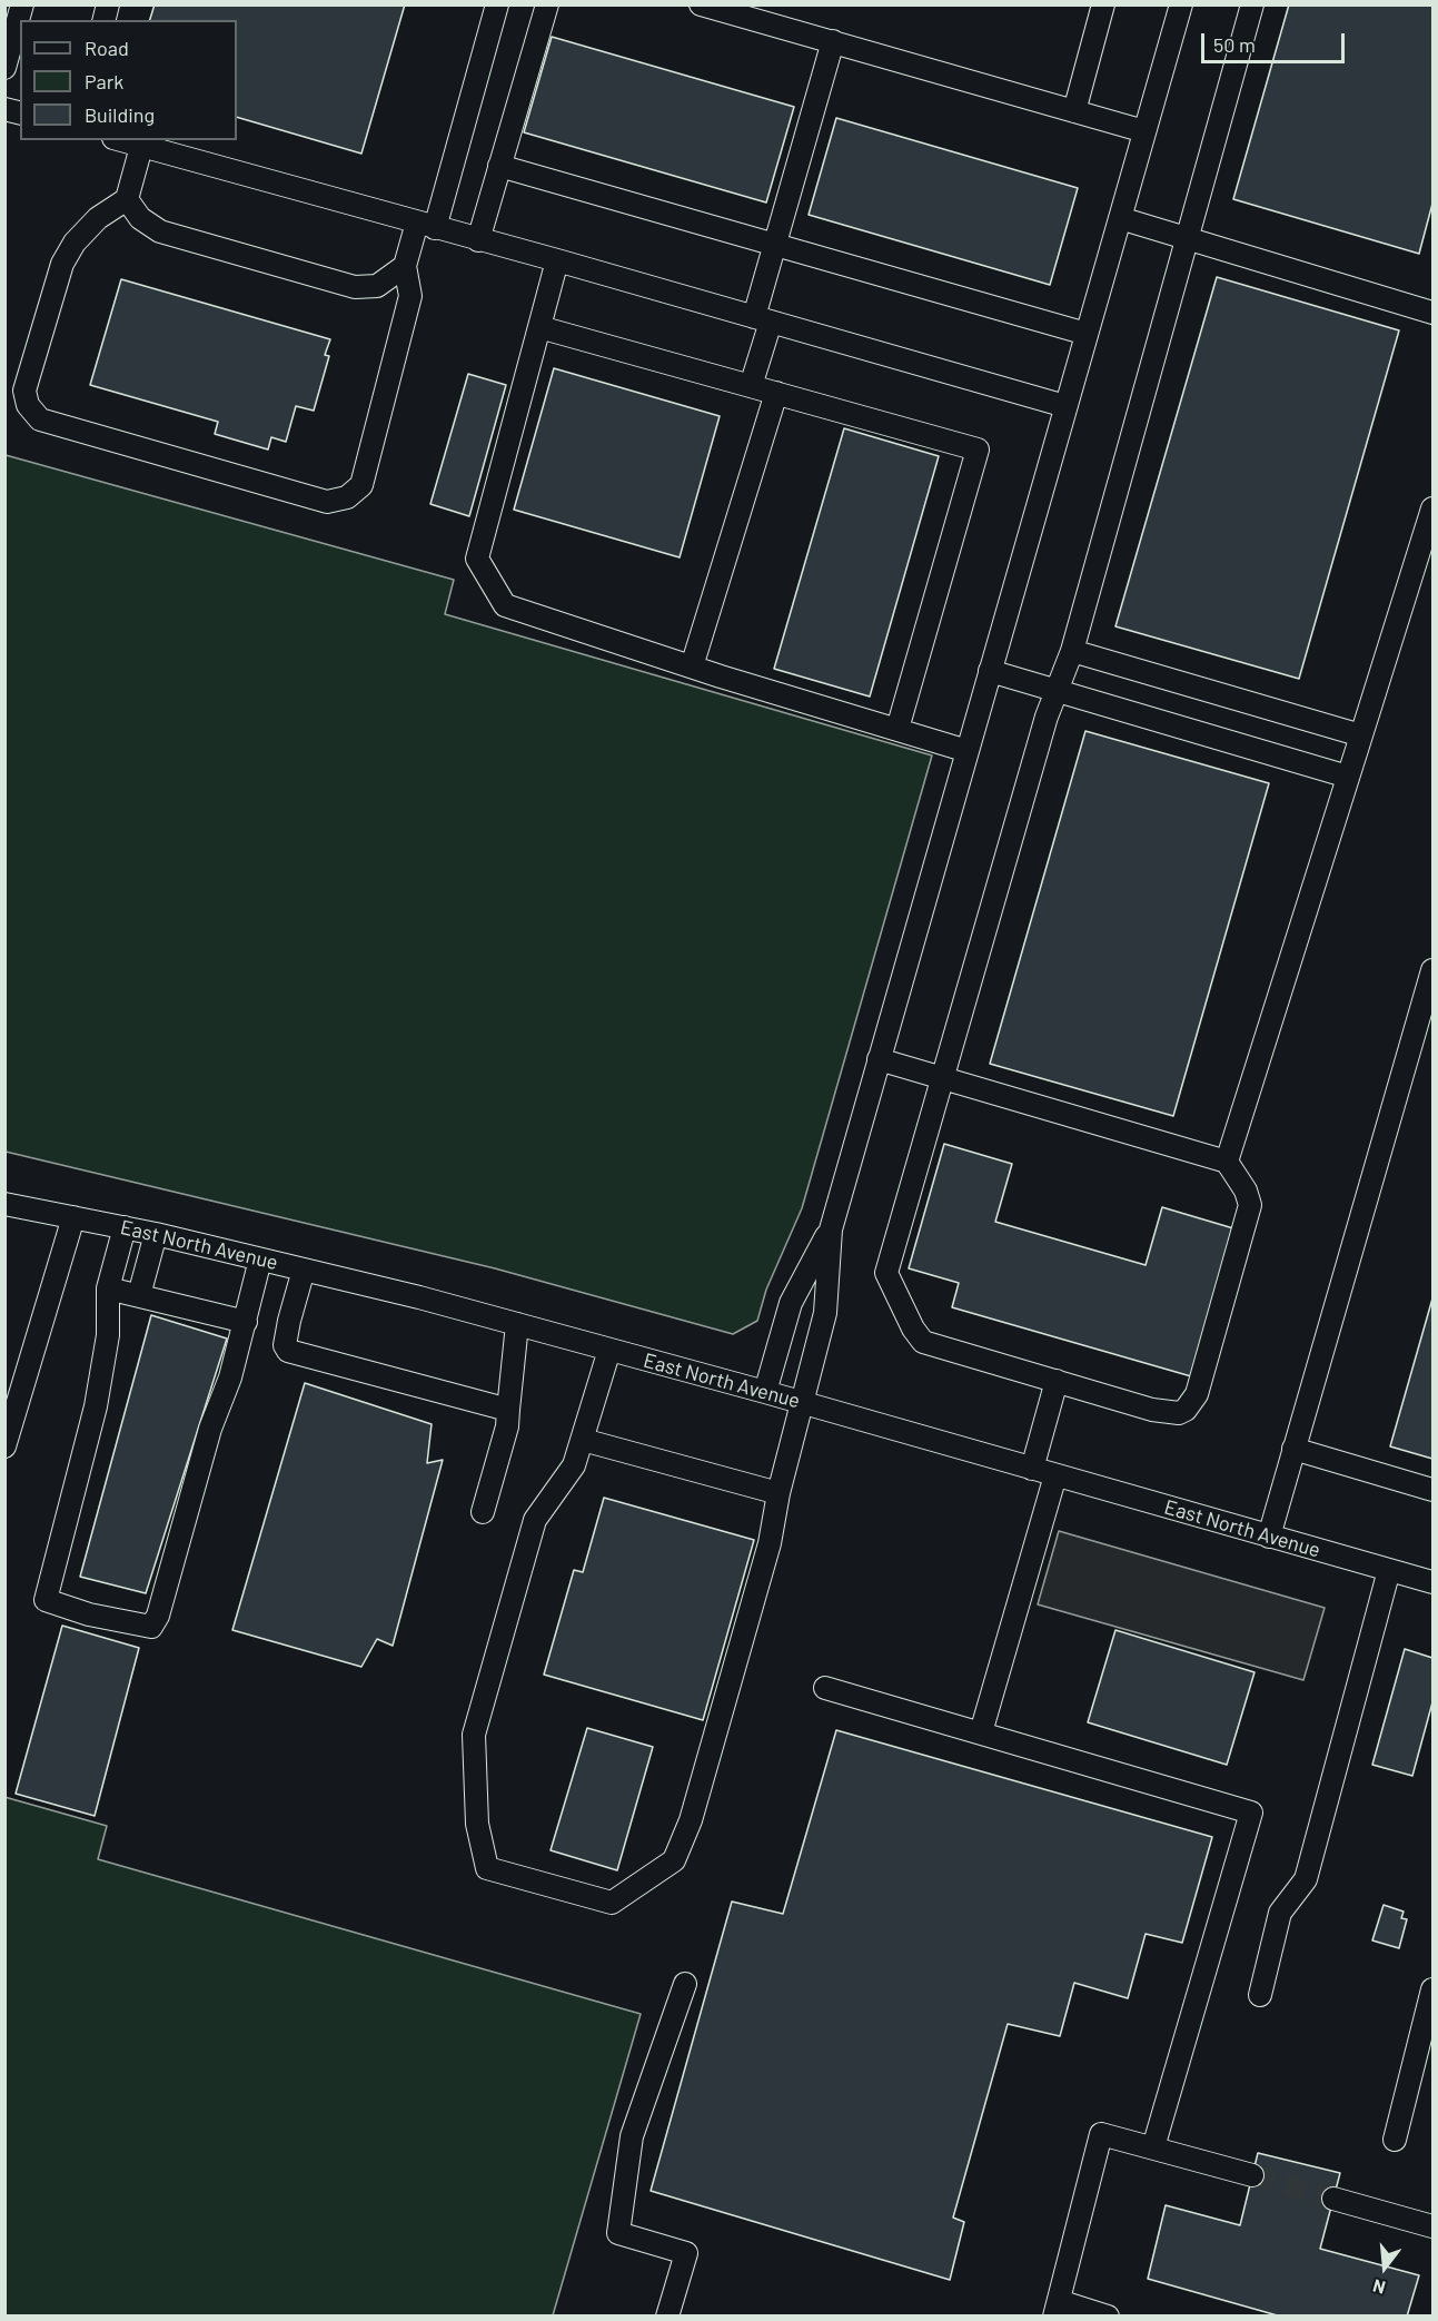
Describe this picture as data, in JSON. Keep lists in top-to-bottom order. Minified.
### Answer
{"streets":{"street":["East North Avenue"]},"legend":["Road","Park","Building"],"scale_bar":"50 m","north":"bottom"}
